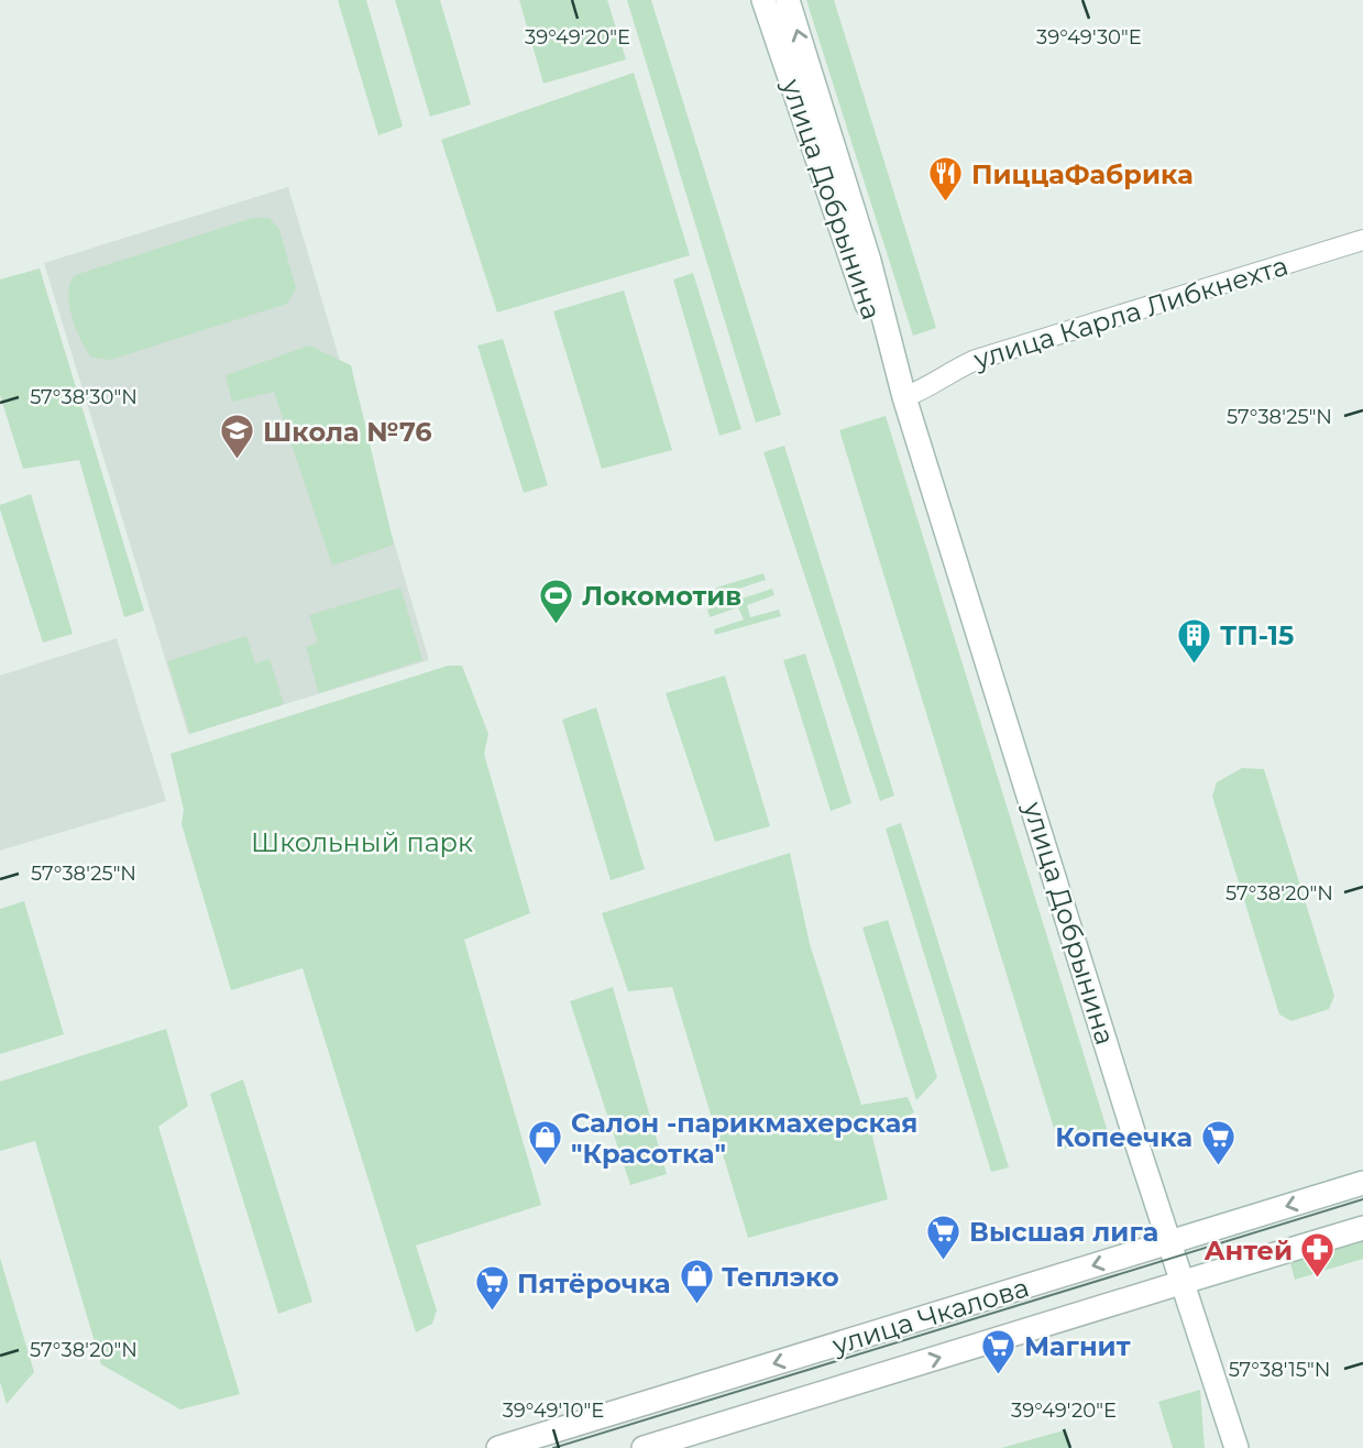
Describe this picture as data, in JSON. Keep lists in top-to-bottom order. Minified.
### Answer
{"streets":{"main road":["улица Добрынина","улица Чкалова"],"street":["улица Карла Либкнехта"]},"crossings":[["улица Добрынина","улица Карла Либкнехта"],["улица Добрынина","улица Чкалова"]],"parks":["Школьный парк"],"places":{"restaurant":["ПиццаФабрика"],"school or university":["Школа №76"],"sports":["Локомотив"],"building":["ТП-15"],"supermarket":["Копеечка","Высшая лига","Пятёрочка","Магнит"],"shop":["Салон -парикмахерская \"Красотка\"","Теплэко"],"pharmacy":["Антей"]},"coordinates":["39°49'20\"E","39°49'30\"E","57°38'30\"N","57°38'25\"N","57°38'20\"N","57°38'15\"N","39°49'10\"E"]}
